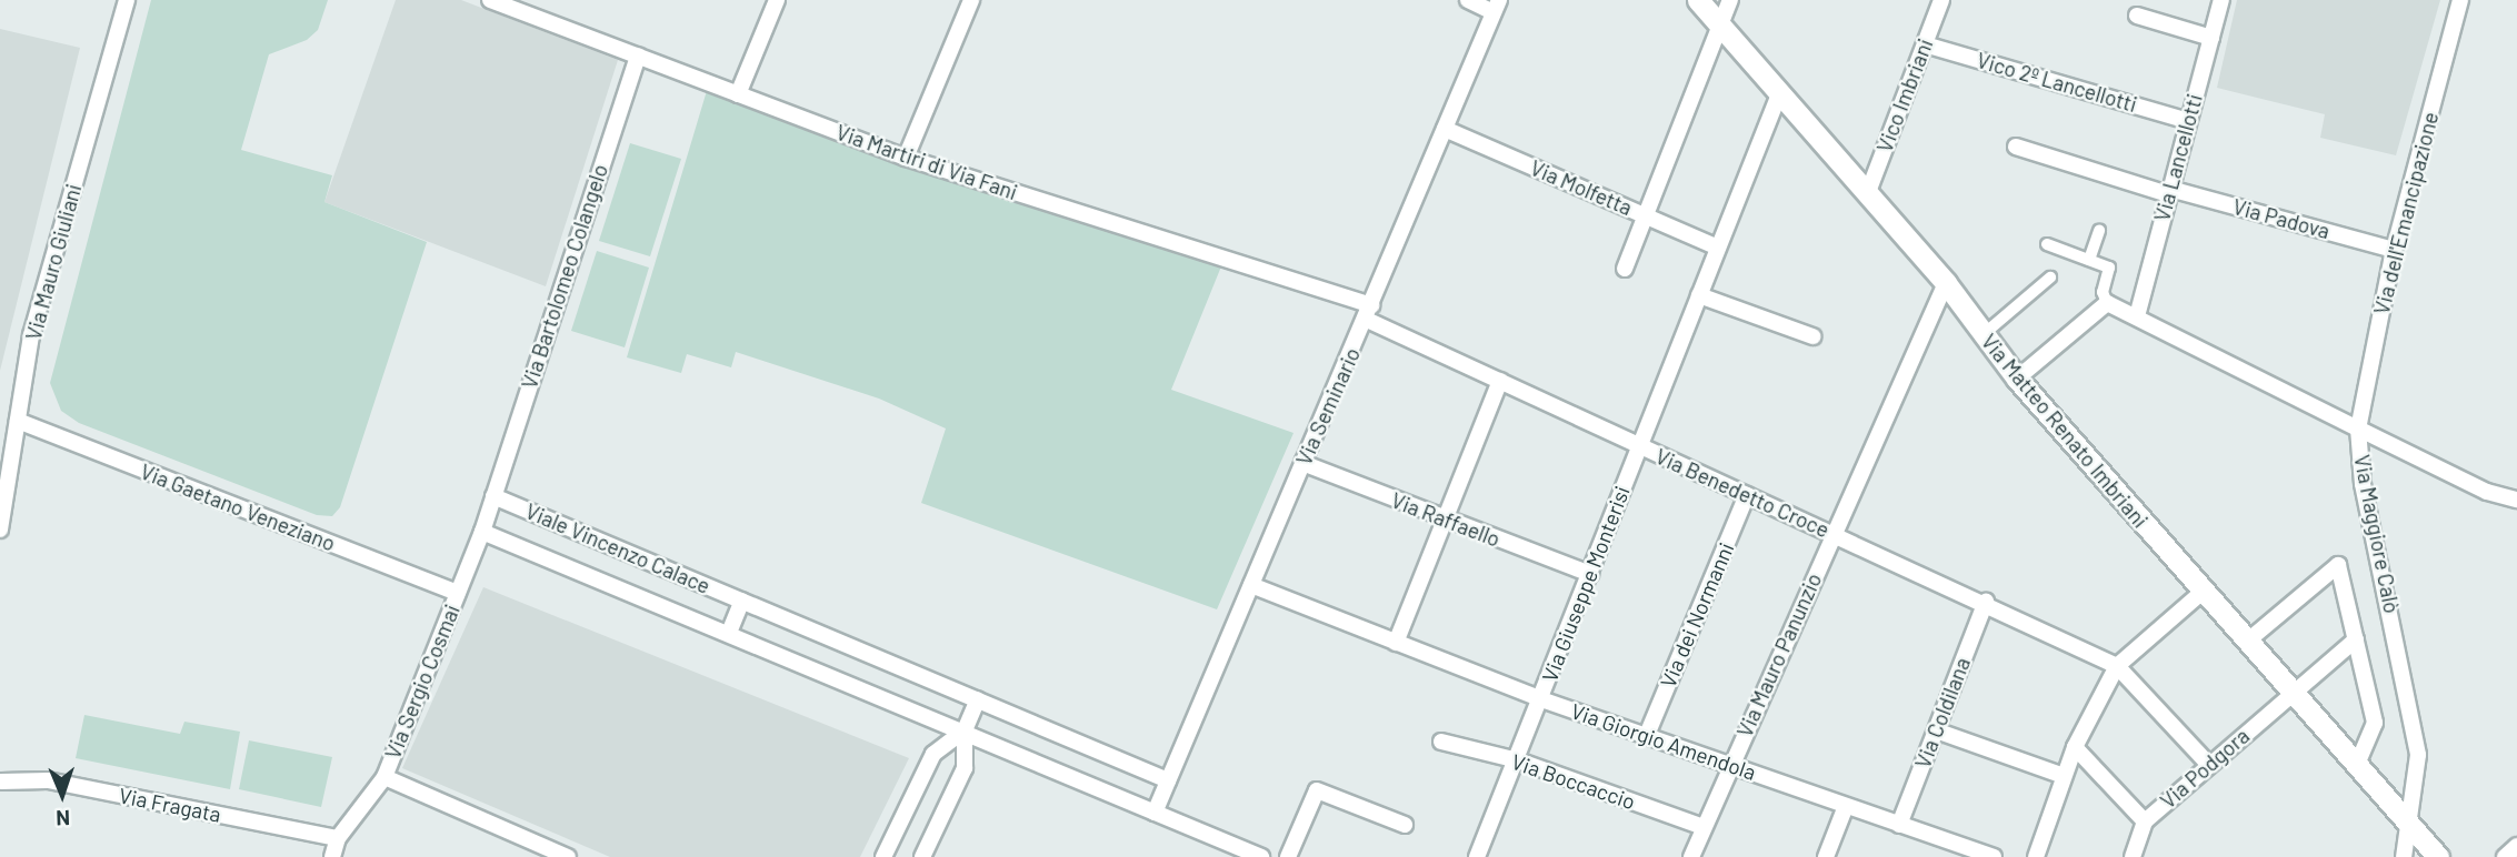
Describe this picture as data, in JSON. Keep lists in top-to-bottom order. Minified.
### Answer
{"streets":{"street":["Vico 2º Lancellotti","Vico Imbriani","Via Lancellotti","Via Martiri di Via Fani","Via Molfetta","Via dell'Emancipazione","Via Padova","Via Mauro Giuliani","Via Bartolomeo Colangelo","Via Seminario","Via Matteo Renato Imbriani","Via Benedetto Croce","Via Gaetano Veneziano","Via Raffaello","Via Maggiore Calò","Viale Vincenzo Calace","Via Giuseppe Monterisi","Via dei Normanni","Via Mauro Panunzio","Via Sergio Cosmai","Via Coldilana","Via Giorgio Amendola","Via Podgora","Via Boccaccio","Via Fragata"]},"crossings":[["Vico 2º Lancellotti","Vico Imbriani"],["Vico 2º Lancellotti","Via Lancellotti"],["Vico Imbriani","Via Matteo Renato Imbriani"],["Via Lancellotti","Via Padova"],["Via Lancellotti","Via Maggiore Calò"],["Via Martiri di Via Fani","Via Bartolomeo Colangelo"],["Via Martiri di Via Fani","Via Seminario"],["Via Martiri di Via Fani","Via Benedetto Croce"],["Via Molfetta","Via Seminario"],["Via Molfetta","Via Giuseppe Monterisi"],["Via dell'Emancipazione","Via Padova"],["Via dell'Emancipazione","Via Maggiore Calò"],["Via Mauro Giuliani","Via Gaetano Veneziano"],["Via Bartolomeo Colangelo","Viale Vincenzo Calace"],["Via Bartolomeo Colangelo","Via Sergio Cosmai"],["Via Seminario","Via Benedetto Croce"],["Via Seminario","Via Raffaello"],["Via Seminario","Viale Vincenzo Calace"],["Via Seminario","Via Giorgio Amendola"],["Via Matteo Renato Imbriani","Via Maggiore Calò"],["Via Matteo Renato Imbriani","Via Giuseppe Monterisi"],["Via Matteo Renato Imbriani","Via Mauro Panunzio"],["Via Matteo Renato Imbriani","Via Podgora"],["Via Benedetto Croce","Via Giuseppe Monterisi"],["Via Benedetto Croce","Via dei Normanni"],["Via Benedetto Croce","Via Mauro Panunzio"],["Via Benedetto Croce","Via Coldilana"],["Via Gaetano Veneziano","Via Sergio Cosmai"],["Via Raffaello","Via Giuseppe Monterisi"],["Viale Vincenzo Calace","Via Sergio Cosmai"],["Via Giuseppe Monterisi","Via Giorgio Amendola"],["Via Giuseppe Monterisi","Via Boccaccio"],["Via dei Normanni","Via Giorgio Amendola"],["Via Mauro Panunzio","Via Giorgio Amendola"],["Via Mauro Panunzio","Via Boccaccio"],["Via Sergio Cosmai","Via Fragata"],["Via Coldilana","Via Giorgio Amendola"]],"north":"bottom"}
